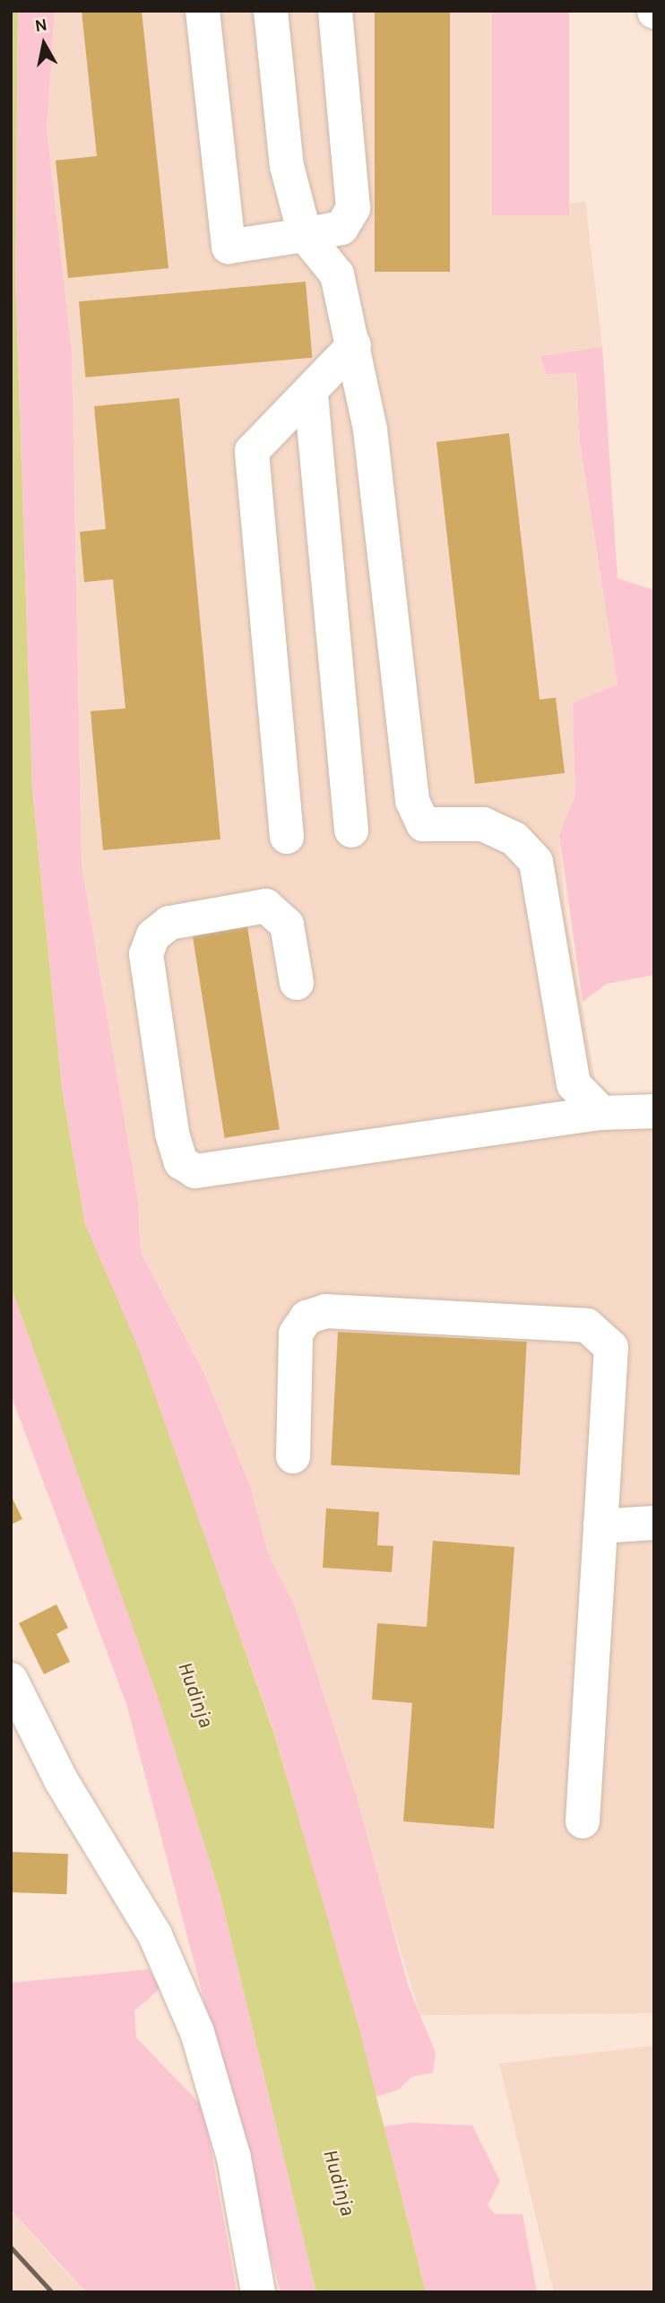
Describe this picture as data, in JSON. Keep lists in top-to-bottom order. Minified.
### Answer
{"water":["Hudinja"],"north":"top"}
